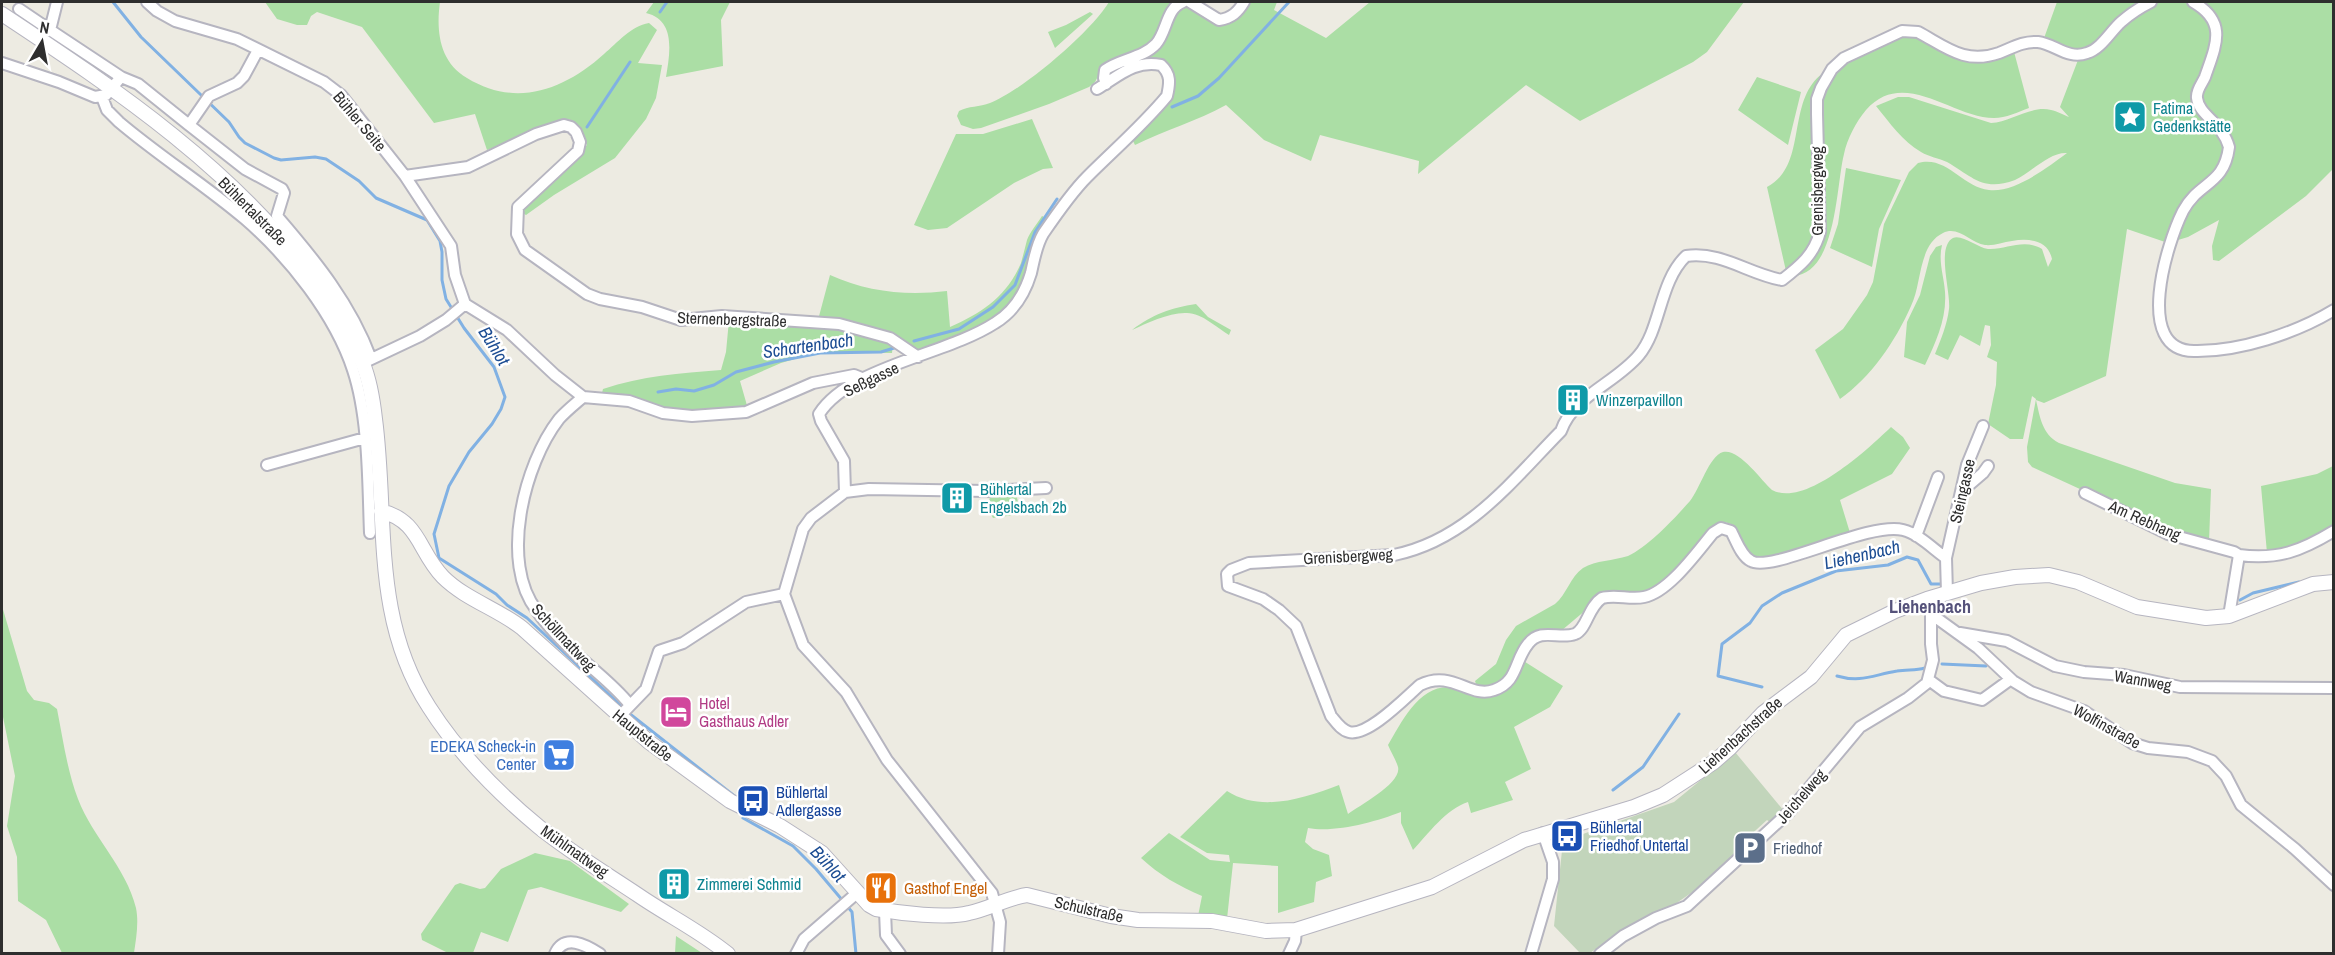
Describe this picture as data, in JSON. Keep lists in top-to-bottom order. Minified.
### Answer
{"streets":{"street":["Bühler Seite","Grenisbergweg","Bühlertalstraße","Sternenbergstraße","Seßgasse","Steingasse","Am Rebhang","Schöllmattweg","Wannweg","Wolfinstraße","Hauptstraße","Liehenbachstraße","Jeichelweg","Mühlmattweg","Schulstraße"]},"crossings":[["Bühler Seite","Sternenbergstraße"],["Grenisbergweg","Steingasse"],["Bühlertalstraße","Hauptstraße"],["Bühlertalstraße","Mühlmattweg"],["Sternenbergstraße","Seßgasse"],["Schöllmattweg","Hauptstraße"],["Wannweg","Wolfinstraße"],["Hauptstraße","Schulstraße"],["Liehenbachstraße","Schulstraße"]],"districts":["Liehenbach"],"water":["Bühlot","Schartenbach","Liehenbach"],"places":{"place":["Fatima Gedenkstätte"],"building":["Winzerpavillon","Bühlertal Engelsbach 2b","Zimmerei Schmid"],"hotel":["Hotel Gasthaus Adler"],"supermarket":["EDEKA Scheck-in Center"],"bus stop":["Bühlertal Adlergasse","Bühlertal Friedhof Untertal"],"parking":["Friedhof"],"restaurant":["Gasthof Engel"]},"north":"top"}
